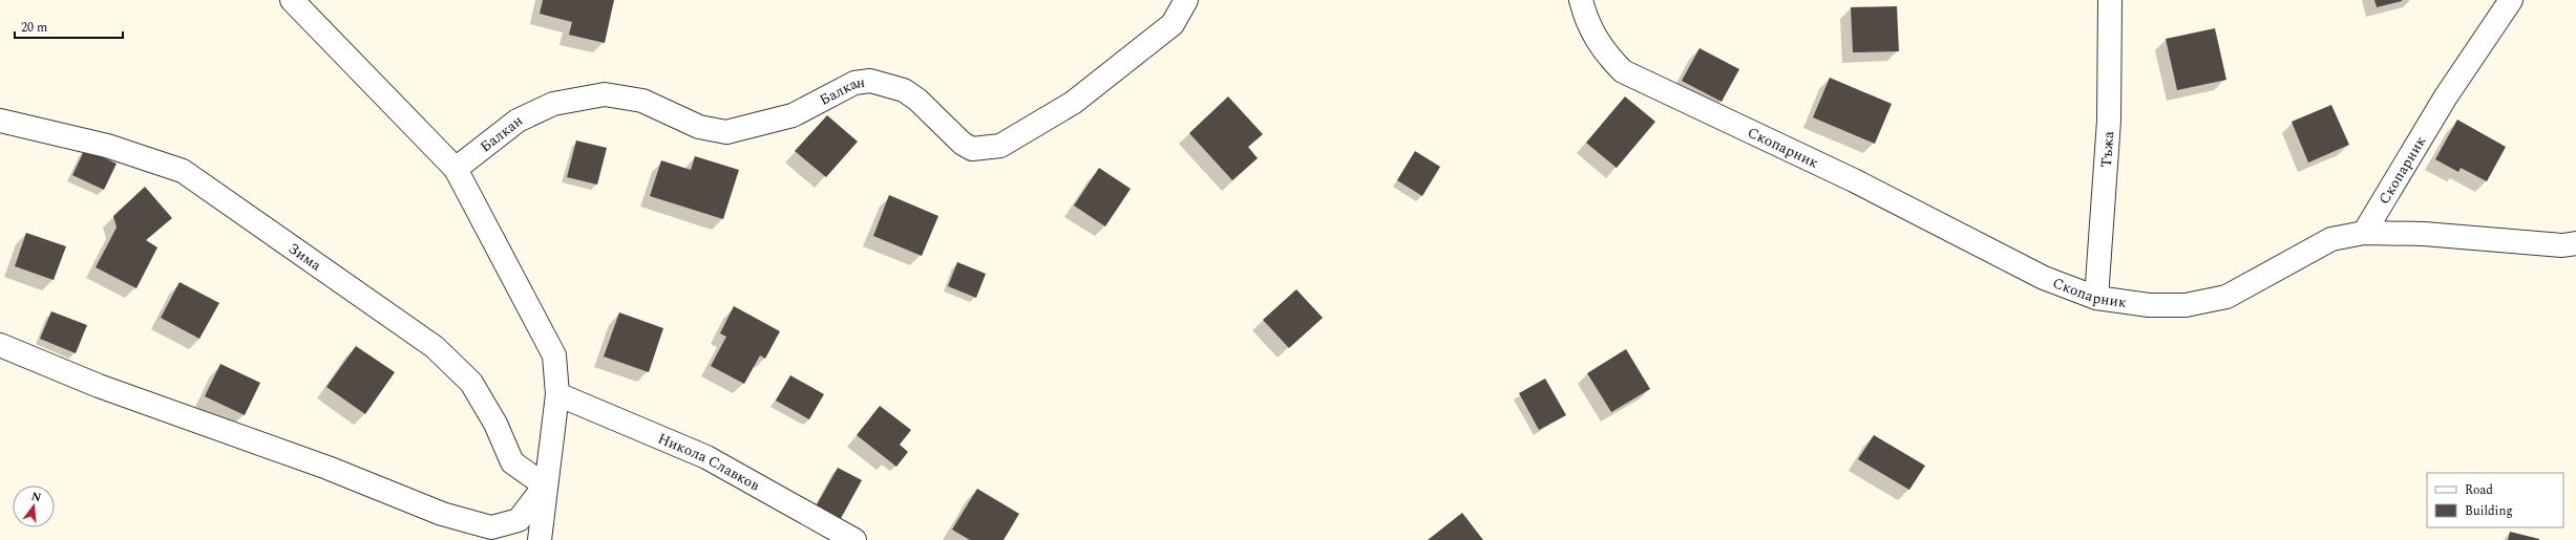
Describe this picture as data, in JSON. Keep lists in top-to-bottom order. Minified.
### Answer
{"streets":{"street":["Балкан","Скопарник","Тъжа","Зима","Никола Славков"]},"crossings":[["Скопарник","Тъжа"]],"legend":["Road","Building"],"scale_bar":"20 m","north":"top"}
